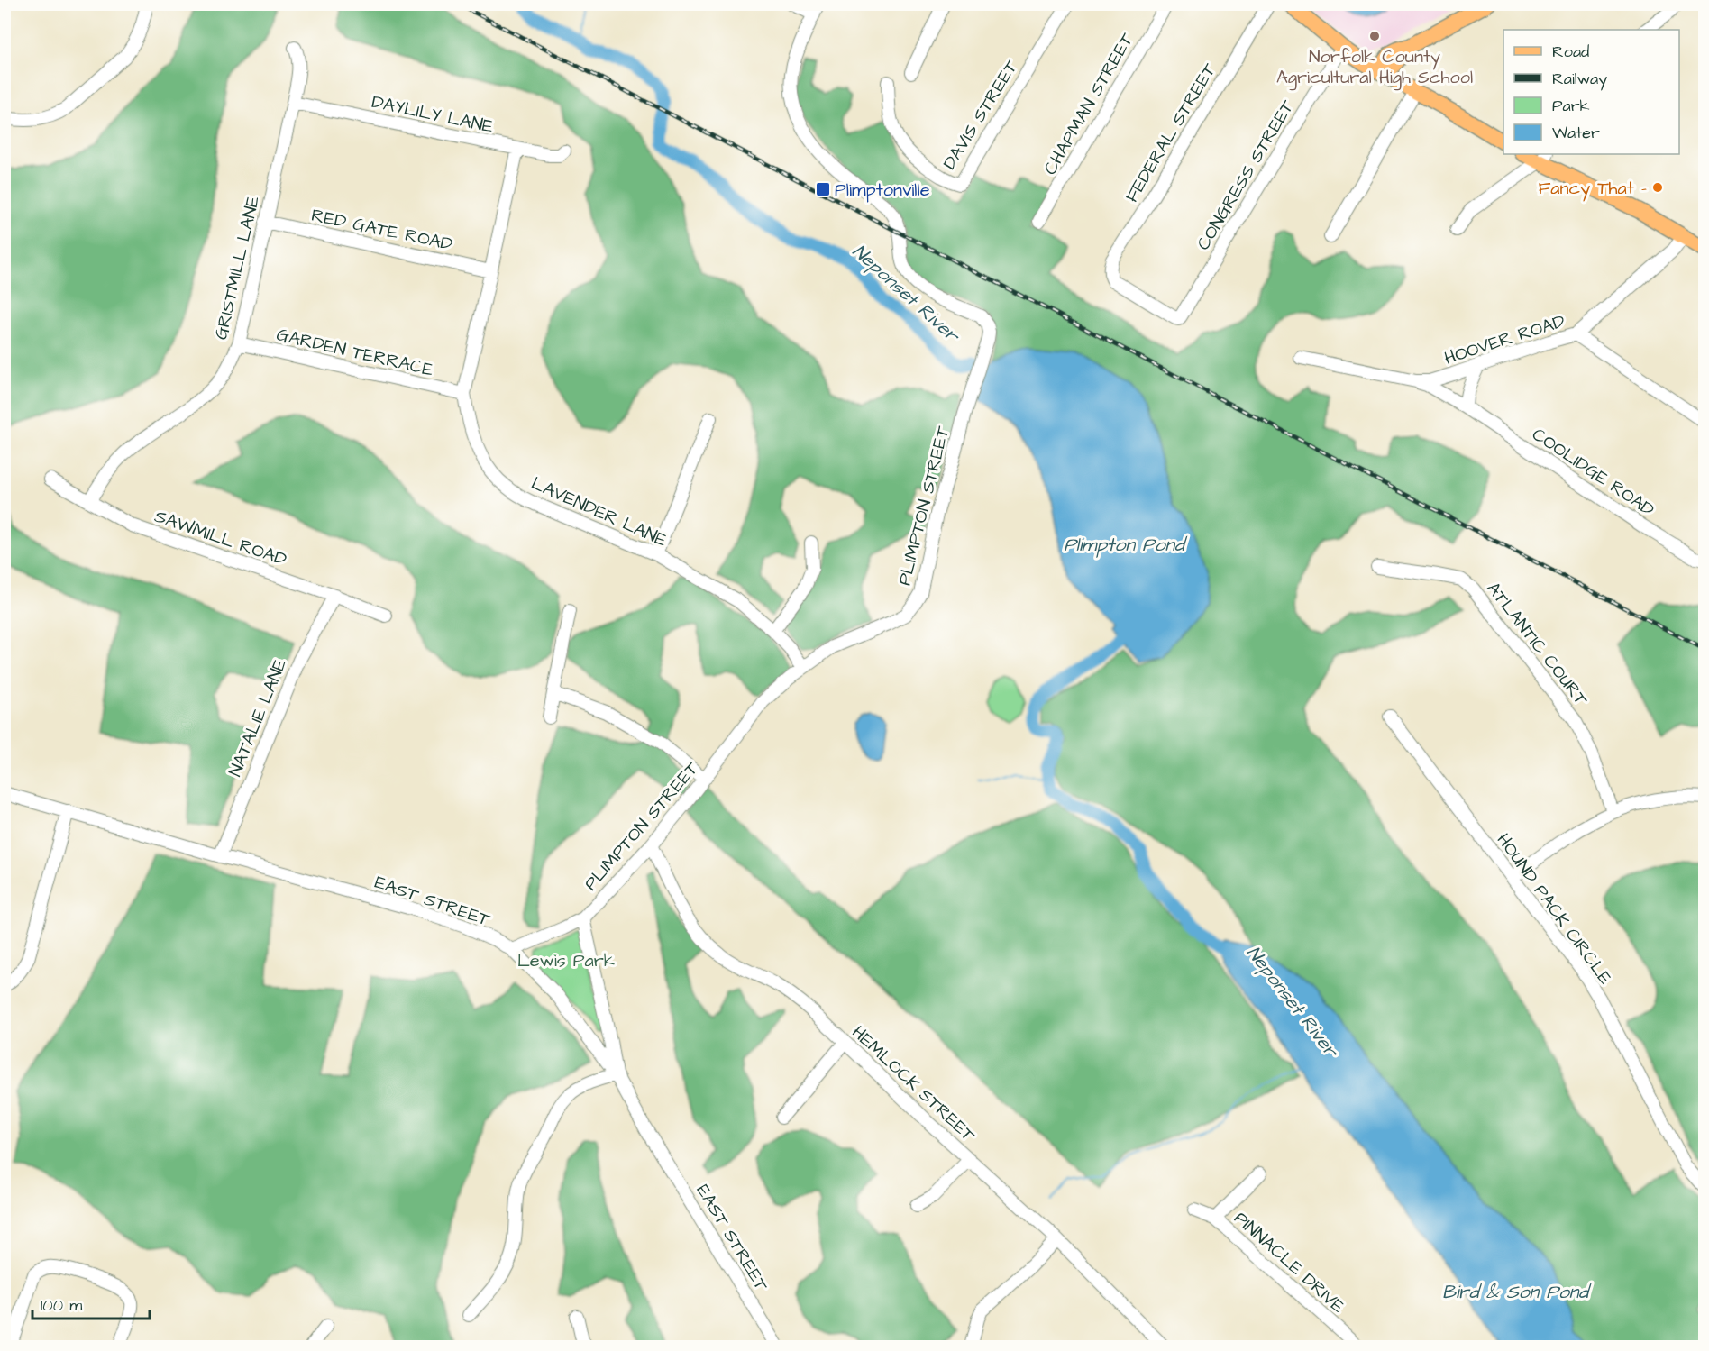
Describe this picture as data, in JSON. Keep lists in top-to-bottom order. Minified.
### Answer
{"streets":{"street":["CHAPMAN STREET","DAYLILY LANE","DAVIS STREET","FEDERAL STREET","CONGRESS STREET","RED GATE ROAD","GRISTMILL LANE","HOOVER ROAD","GARDEN TERRACE","COOLIDGE ROAD","PLIMPTON STREET","LAVENDER LANE","SAWMILL ROAD","ATLANTIC COURT","NATALIE LANE","EAST STREET","HOUND PACK CIRCLE","HEMLOCK STREET","PINNACLE DRIVE"]},"crossings":[["DAYLILY LANE","GRISTMILL LANE"],["DAYLILY LANE","LAVENDER LANE"],["FEDERAL STREET","CONGRESS STREET"],["RED GATE ROAD","GRISTMILL LANE"],["RED GATE ROAD","LAVENDER LANE"],["GRISTMILL LANE","GARDEN TERRACE"],["GRISTMILL LANE","SAWMILL ROAD"],["HOOVER ROAD","COOLIDGE ROAD"],["GARDEN TERRACE","LAVENDER LANE"],["PLIMPTON STREET","LAVENDER LANE"],["PLIMPTON STREET","EAST STREET"],["PLIMPTON STREET","HEMLOCK STREET"],["SAWMILL ROAD","NATALIE LANE"],["NATALIE LANE","EAST STREET"]],"water":["Neponset River","Plimpton Pond","Bird & Son Pond"],"parks":["Lewis Park"],"places":{"other":["Norfolk County Agricultural High School","Fancy That -"],"transit":["Plimptonville"]},"legend":["Road","Railway","Park","Water"],"scale_bar":"100 m"}
